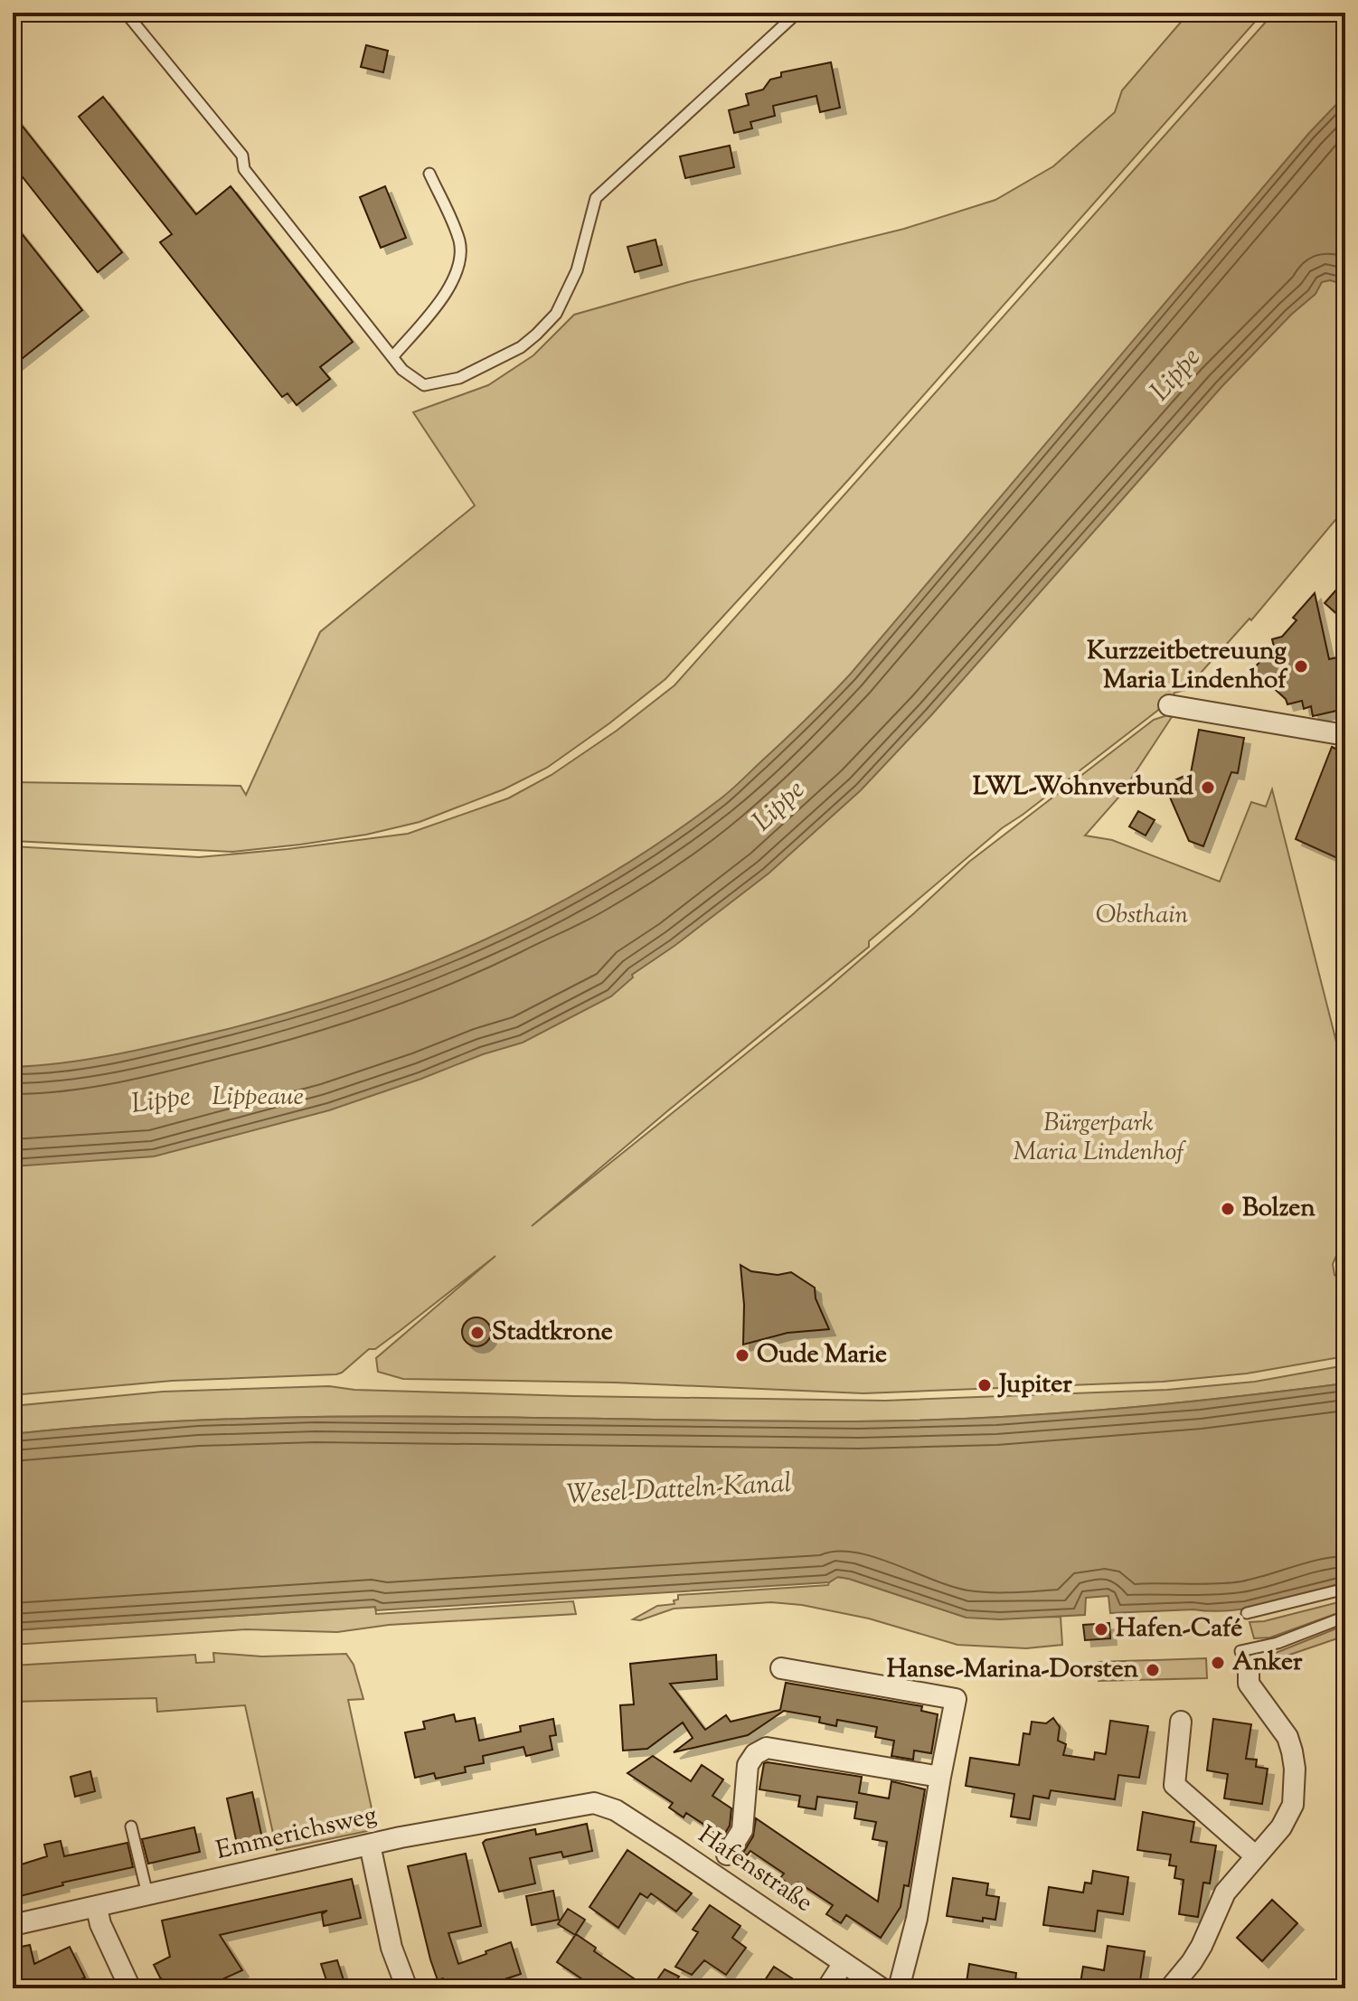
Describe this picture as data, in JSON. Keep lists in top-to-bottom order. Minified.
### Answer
{"streets":{"street":["Emmerichsweg","Hafenstraße"]},"crossings":[["Emmerichsweg","Hafenstraße"]],"water":["Lippe","Wesel-Datteln-Kanal"],"parks":["Obsthain","Lippeaue","Bürgerpark Maria Lindenhof"],"places":["Kurzzeitbetreuung Maria Lindenhof","LWL-Wohnverbund","Bolzen","Stadtkrone","Oude Marie","Jupiter","Hafen-Café","Anker","Hanse-Marina-Dorsten"]}
